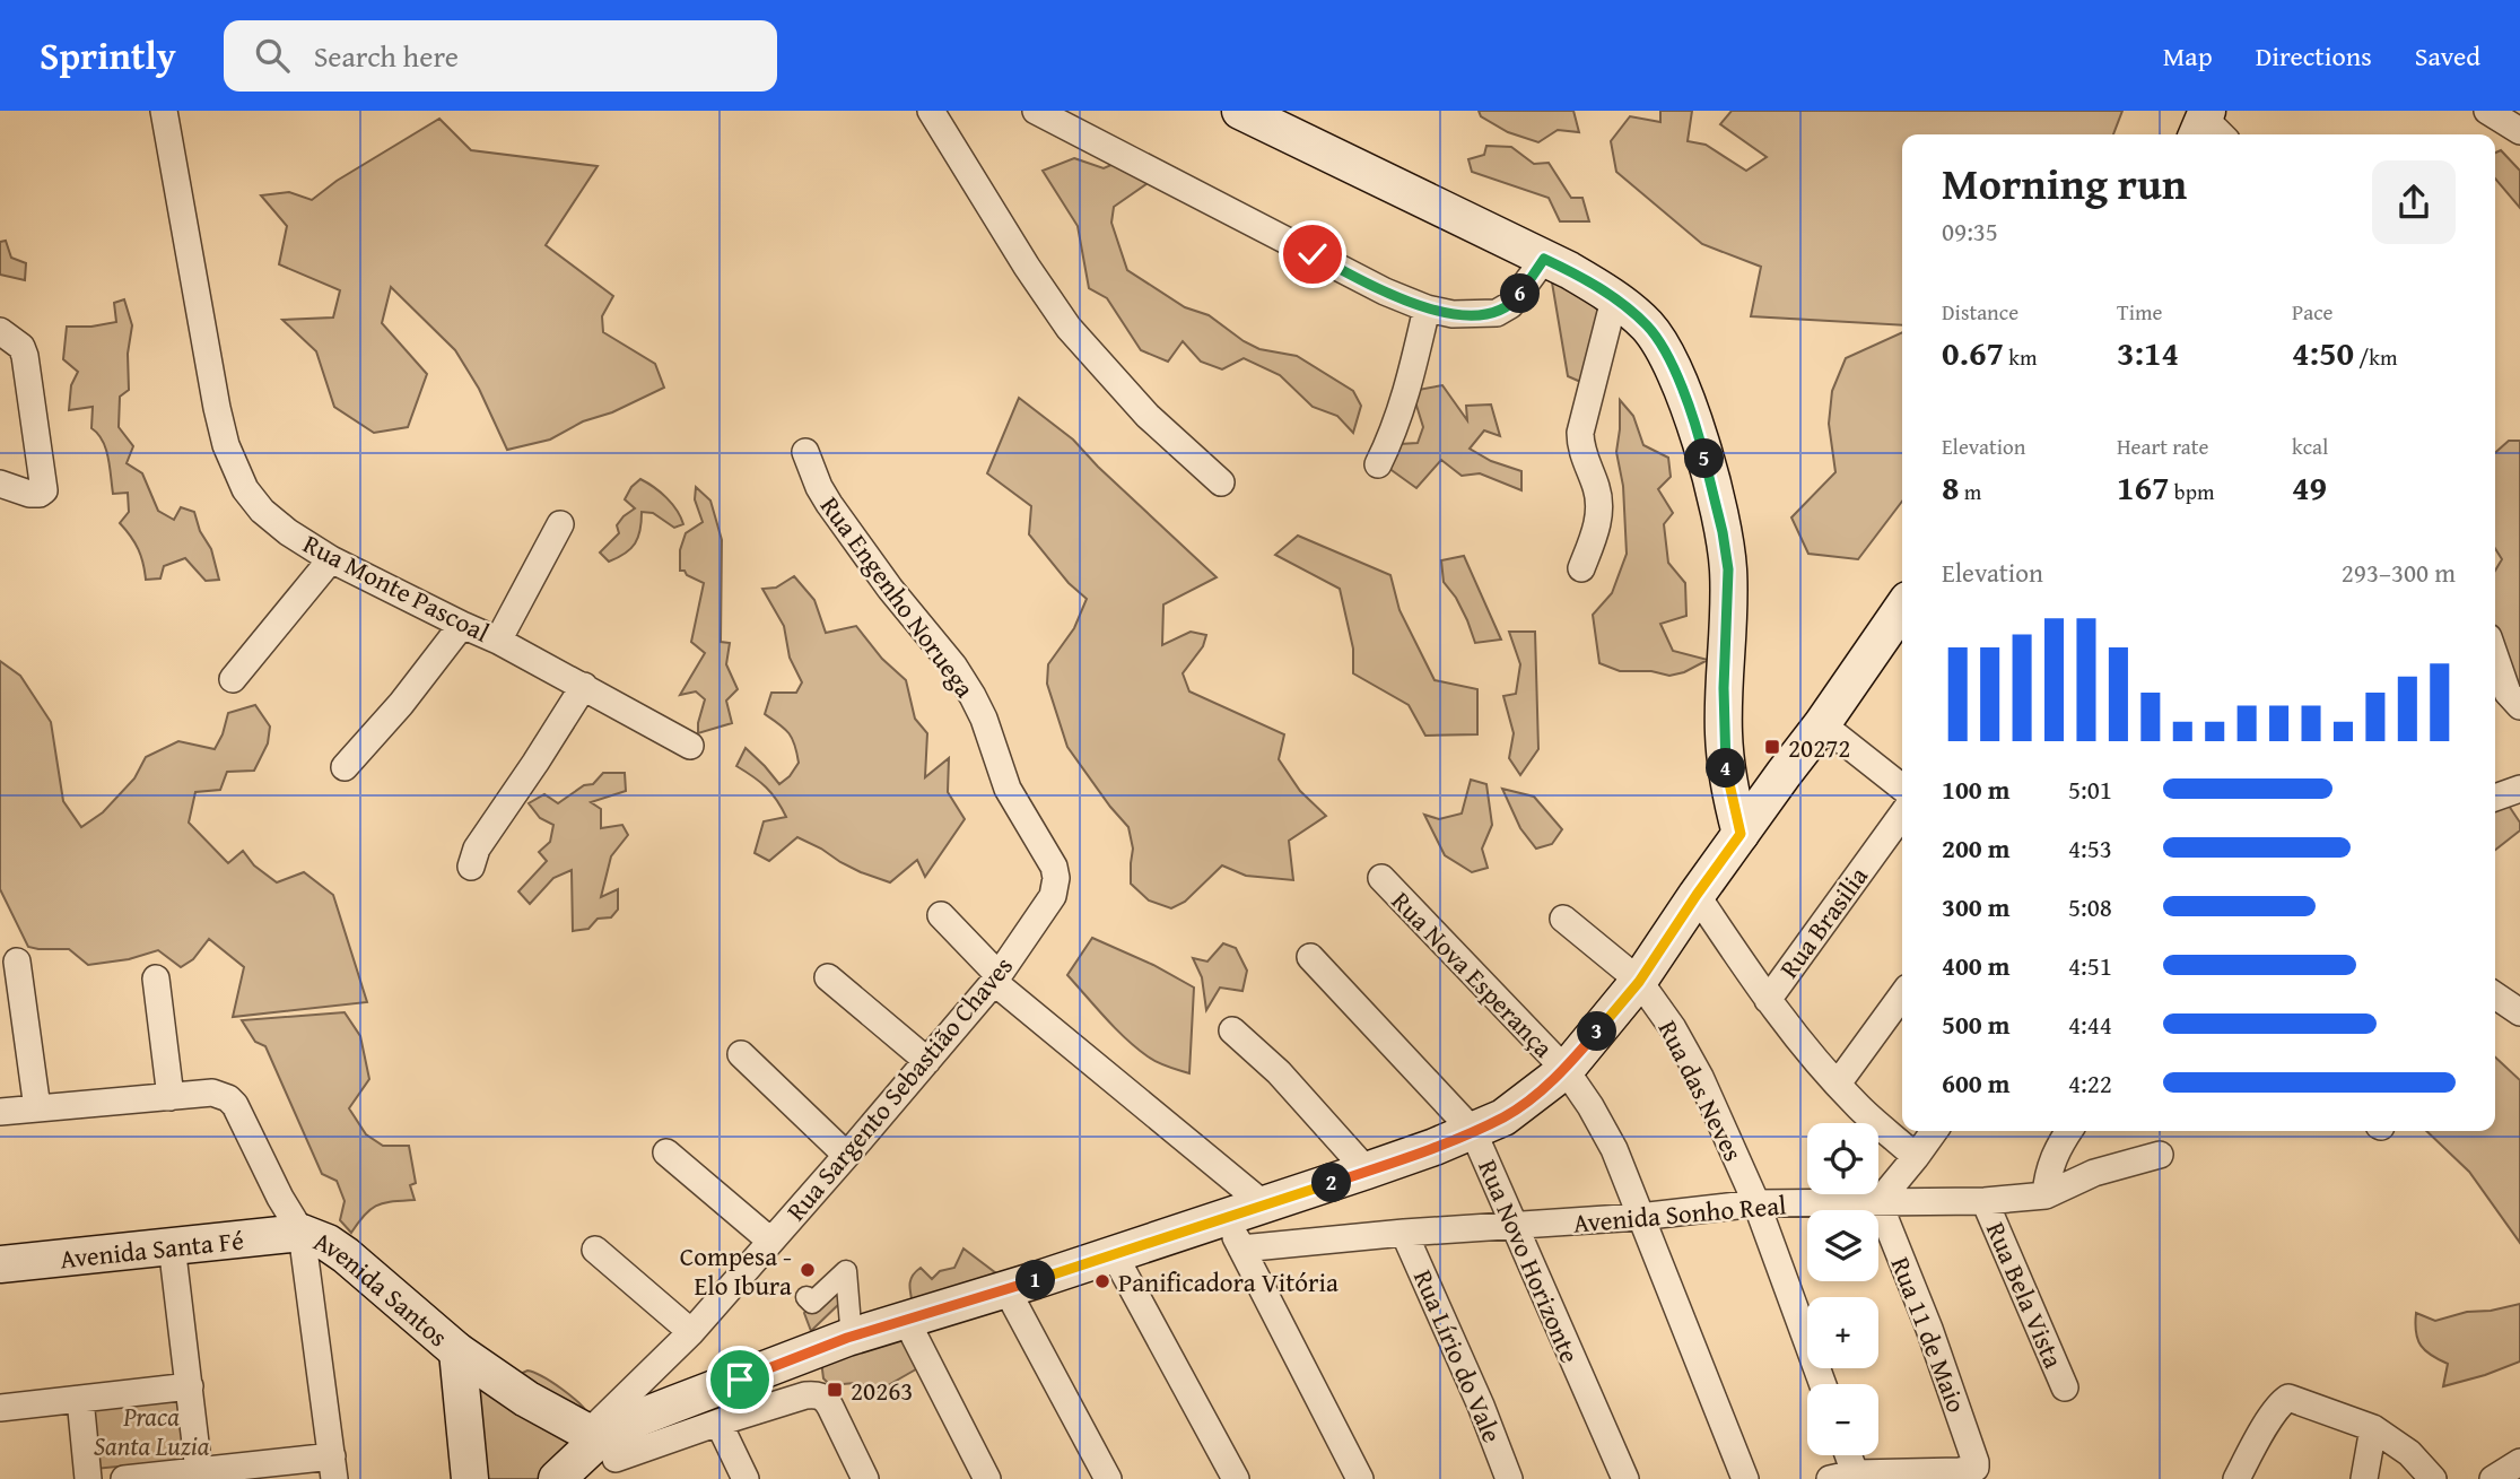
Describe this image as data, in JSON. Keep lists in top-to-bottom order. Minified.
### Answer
{"streets":{"main road":["Avenida Santa Fé","Avenida Santos"],"street":["Rua Monte Pascoal","Rua Engenho Noruega","Rua Brasilia","Rua Nova Esperança","Rua Sargento Sebastião Chaves","Rua das Neves","Avenida Sonho Real","Rua Novo Horizonte","Rua Bela Vista","Rua 11 de Maio","Rua Lírio do Vale"]},"crossings":[["Rua Engenho Noruega","Rua Sargento Sebastião Chaves"],["Rua Nova Esperança","Avenida Sonho Real"],["Rua Sargento Sebastião Chaves","Avenida Santos"],["Rua das Neves","Avenida Sonho Real"],["Avenida Sonho Real","Rua Novo Horizonte"],["Avenida Sonho Real","Rua Bela Vista"],["Avenida Sonho Real","Rua 11 de Maio"],["Avenida Sonho Real","Rua Lírio do Vale"],["Avenida Santa Fé","Avenida Santos"]],"parks":["Praca Santa Luzia"],"places":{"transit":["20272","20263"],"other":["Compesa - Elo Ibura","Panificadora Vitória"]},"page":{"header":"Sprintly","search":"Search here","nav":["Map","Directions","Saved"],"heading":["Morning run","09:35"],"stats":[["Distance","0.67 km"],["Time","3:14"],["Pace","4:50 /km"],["Elevation","8 m"],["Heart rate","167 bpm"],["kcal","49"]],"pins":["6","5","4","3","2","1"],"chart":["Elevation","293–300 m"],"list":[{"name":"100 m","note":"5:01"},{"name":"200 m","note":"4:53"},{"name":"300 m","note":"5:08"},{"name":"400 m","note":"4:51"},{"name":"500 m","note":"4:44"},{"name":"600 m","note":"4:22"}],"map_buttons":["+","−"]}}
